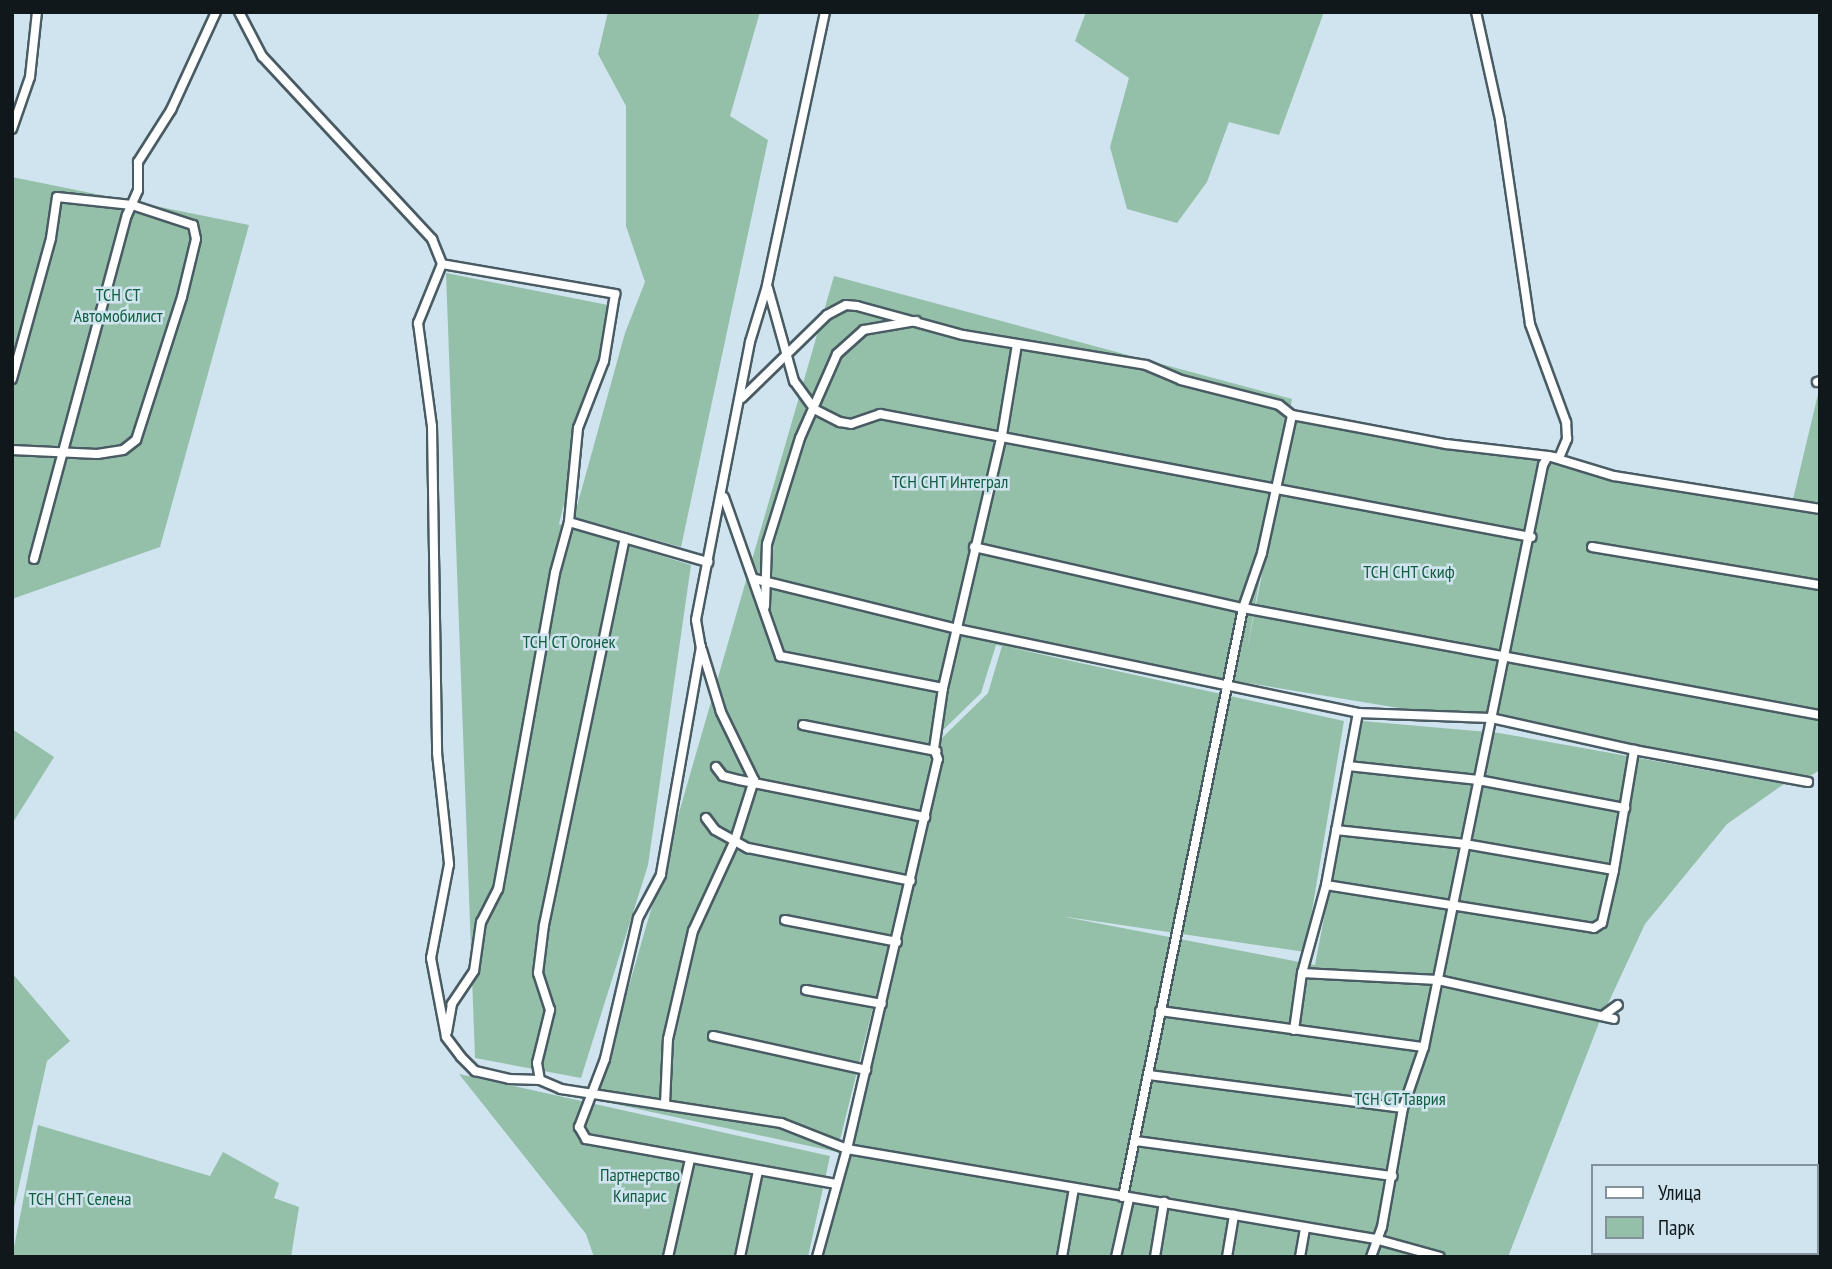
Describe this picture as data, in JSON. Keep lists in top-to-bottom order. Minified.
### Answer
{"parks":["ТСН СТ Автомобилист","ТСН СНТ Интеграл","ТСН СНТ Скиф","ТСН СТ Огонек","ТСН СТ Таврия","Партнерство Кипарис","ТСН СНТ Селена"],"legend":["Улица","Парк"]}
